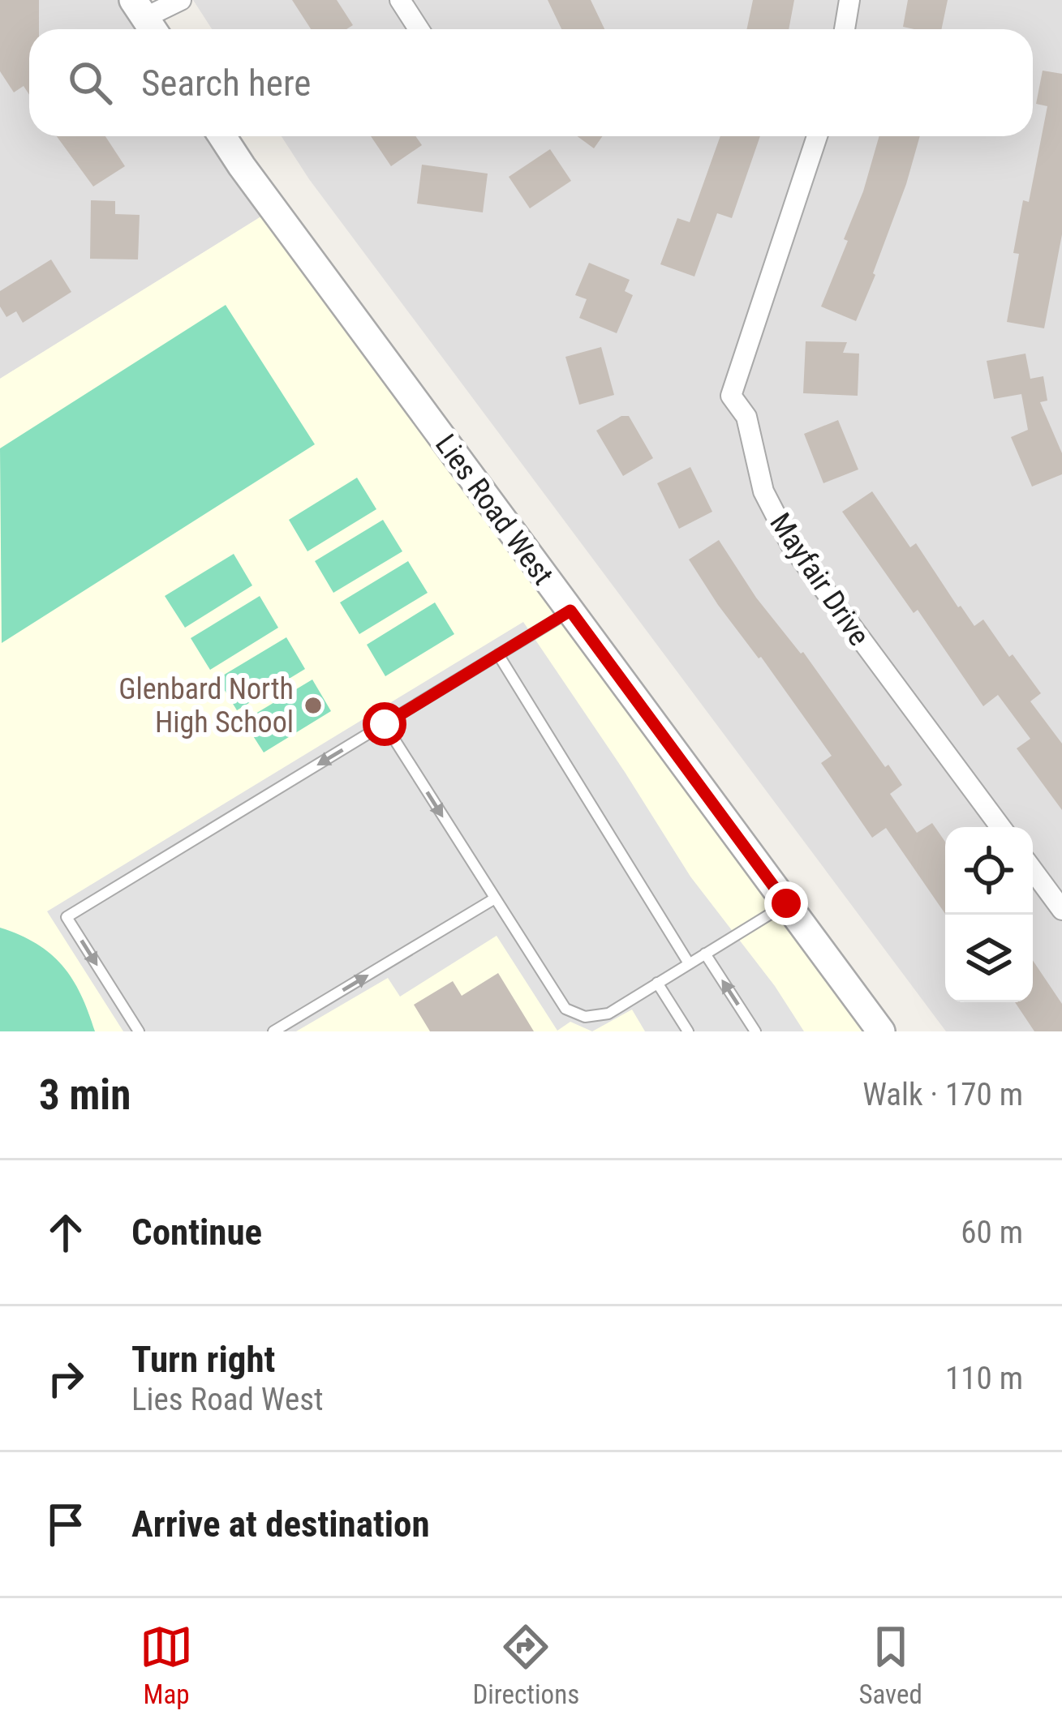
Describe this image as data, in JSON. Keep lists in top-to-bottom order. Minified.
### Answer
{"streets":{"street":["Lies Road West","Mayfair Drive"]},"places":["Glenbard North High School"],"page":{"search":"Search here","heading":["3 min","Walk · 170 m"],"list":[["Continue","60 m"],["Turn right","Lies Road West","110 m"],"Arrive at destination"],"nav":["Map","Directions","Saved"]}}
